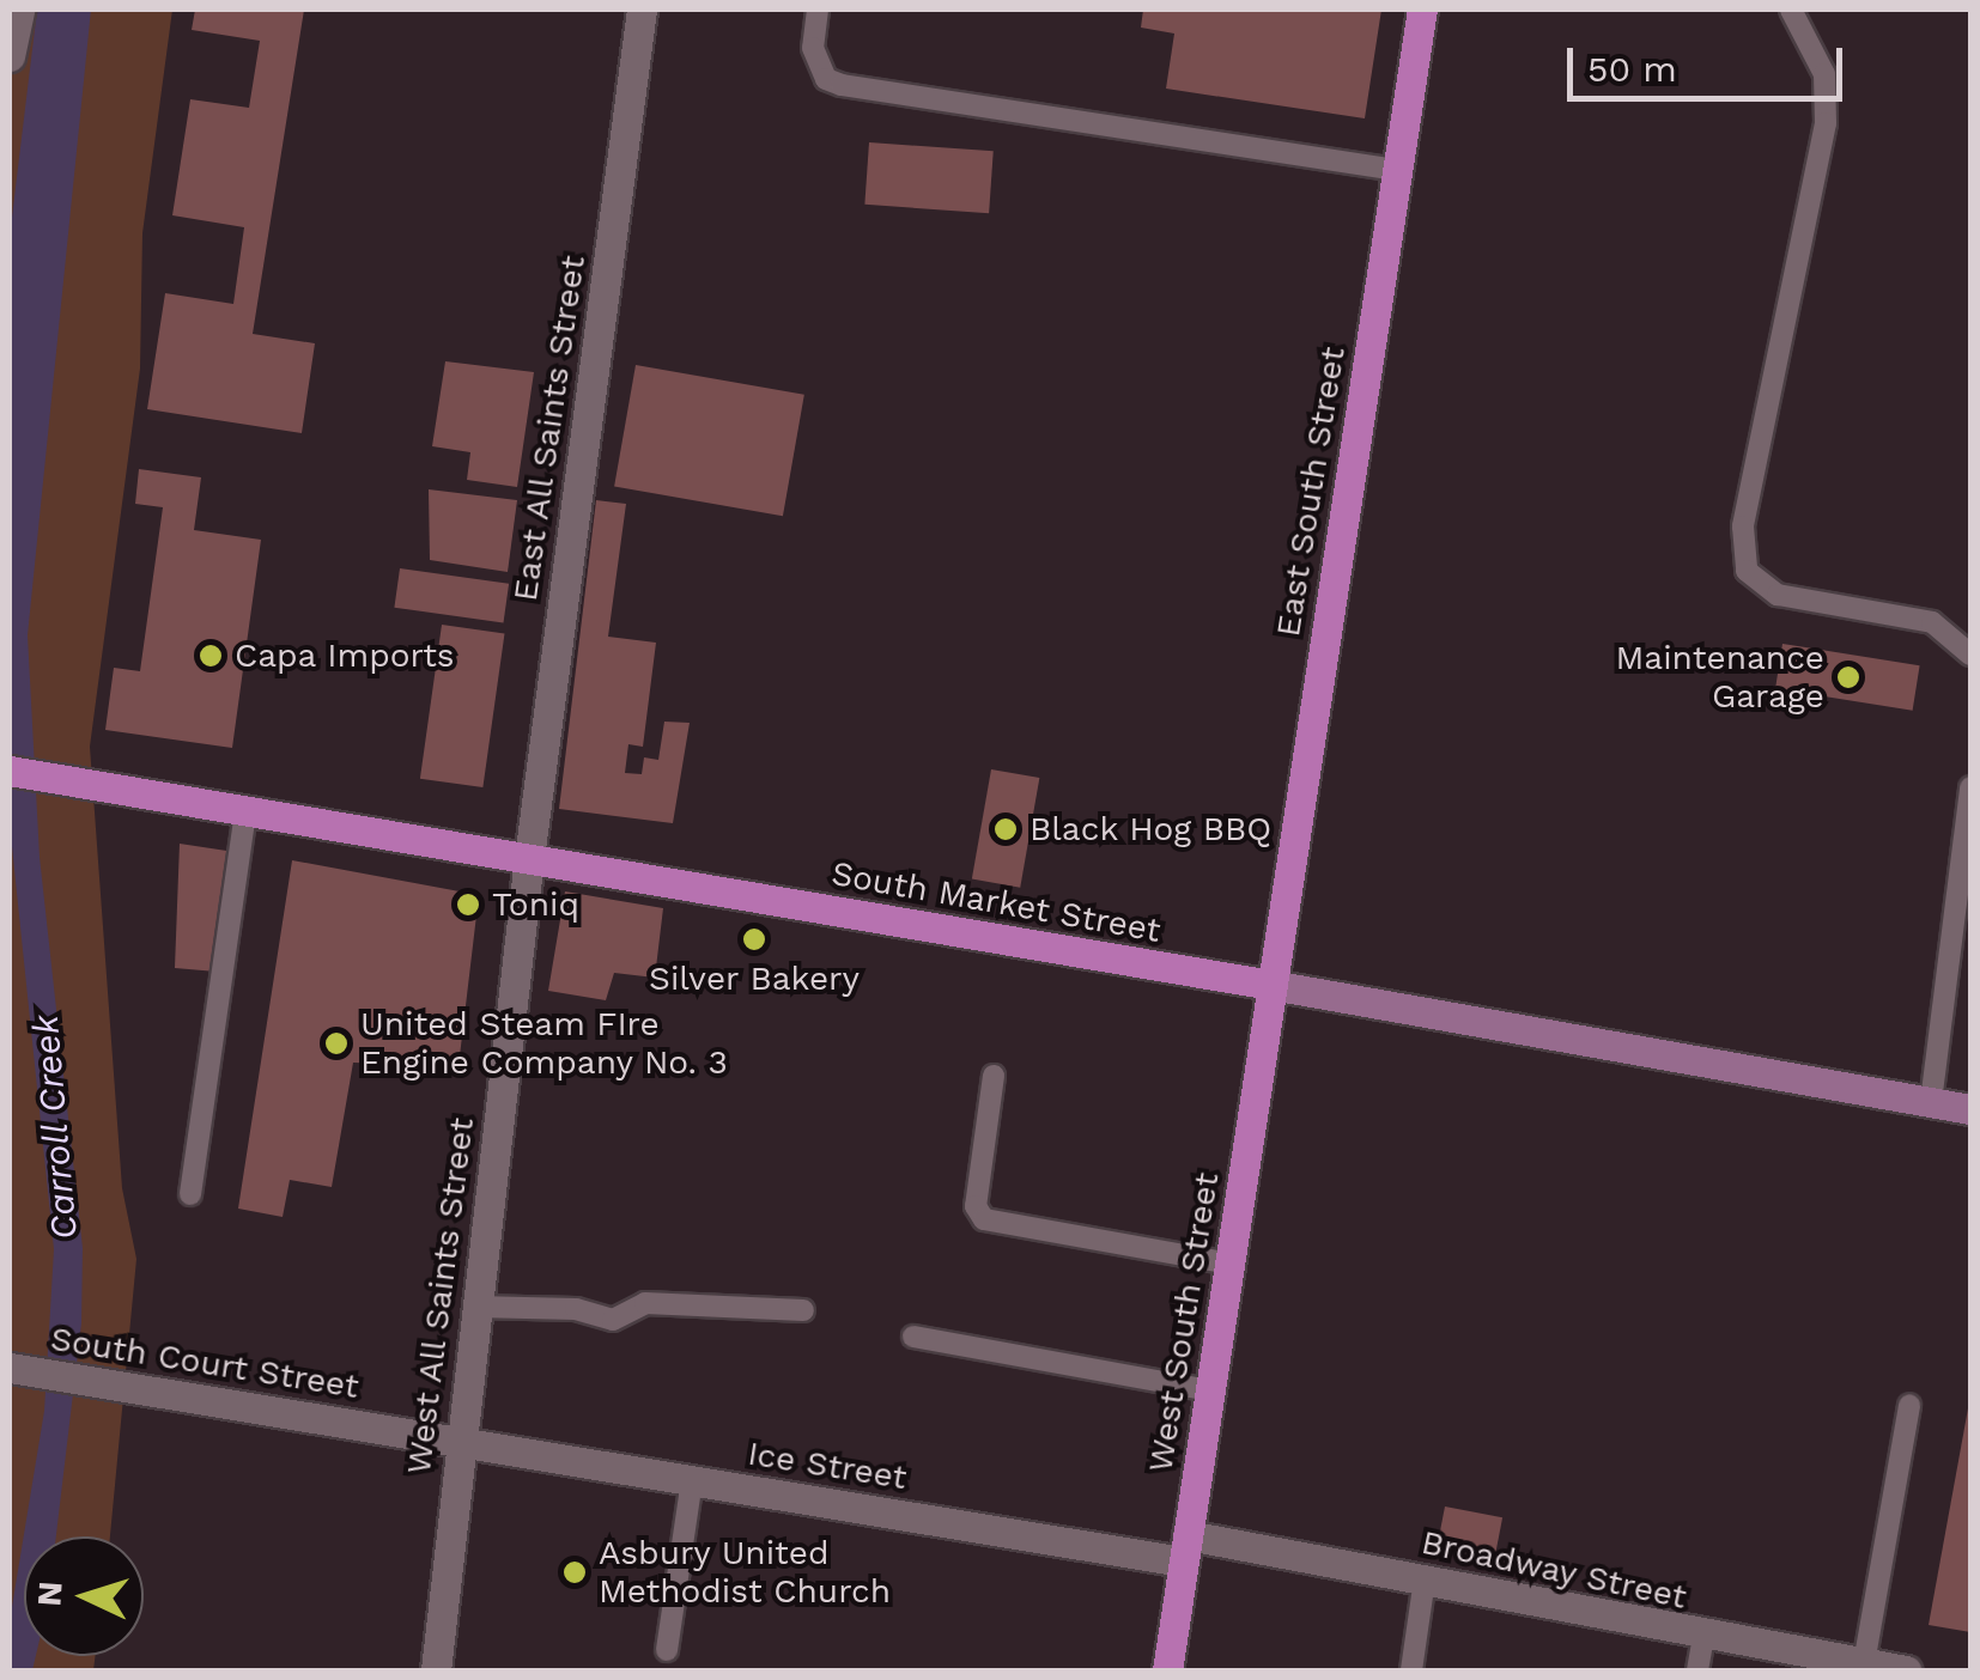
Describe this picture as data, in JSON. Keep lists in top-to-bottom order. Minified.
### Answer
{"streets":{"main road":["East South Street","South Market Street","West South Street"],"street":["East All Saints Street","West All Saints Street","South Court Street","Ice Street","Broadway Street"]},"crossings":[["East All Saints Street","South Market Street"],["East All Saints Street","West All Saints Street"],["East South Street","South Market Street"],["East South Street","West South Street"],["South Market Street","West All Saints Street"],["South Market Street","West South Street"],["West All Saints Street","South Court Street"],["West All Saints Street","Ice Street"],["West South Street","Ice Street"],["West South Street","Broadway Street"],["South Court Street","Ice Street"],["Ice Street","Broadway Street"]],"water":["Carroll Creek"],"places":["Capa Imports","Maintenance Garage","Black Hog BBQ","Toniq","Silver Bakery","United Steam FIre Engine Company No. 3","Asbury United Methodist Church"],"scale_bar":"50 m","north":"left"}
